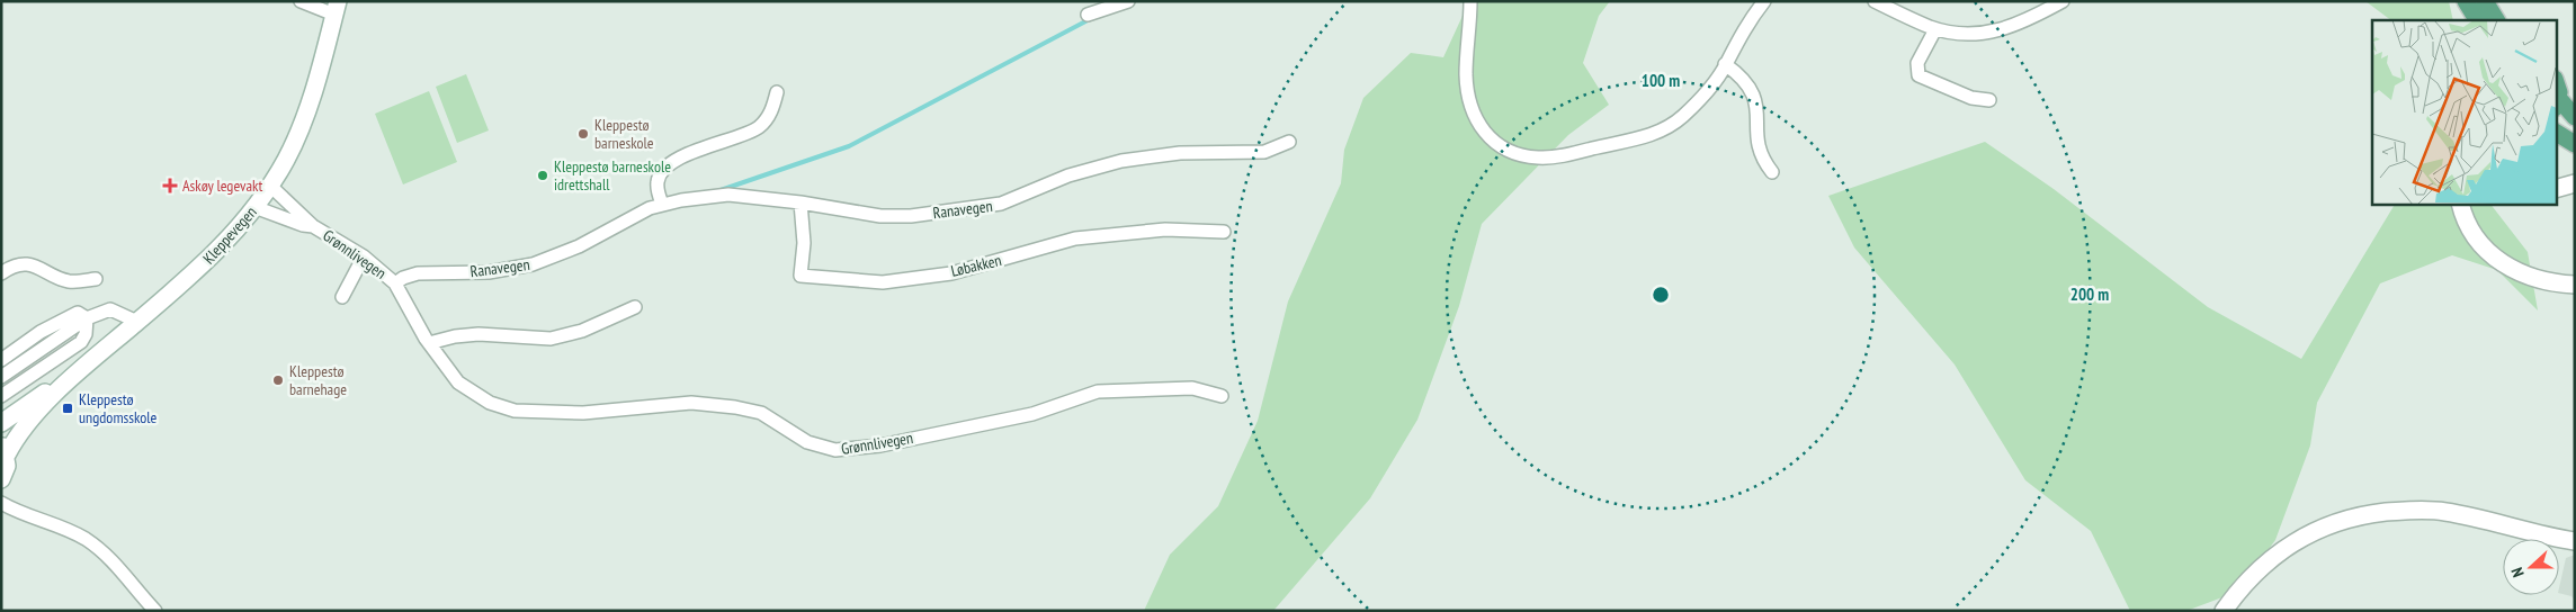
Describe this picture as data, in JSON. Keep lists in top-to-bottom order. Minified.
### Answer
{"streets":{"main road":["Kleppevegen"],"street":["Ranavegen","Grønnlivegen","Løbakken"]},"crossings":[["Ranavegen","Grønnlivegen"],["Ranavegen","Løbakken"],["Kleppevegen","Grønnlivegen"]],"places":{"other":["Kleppestø barneskole","Kleppestø barneskole idrettshall","Kleppestø barnehage"],"health":["Askøy legevakt"],"transit":["Kleppestø ungdomsskole"]},"north":"left","rings":["100 m","200 m"]}
